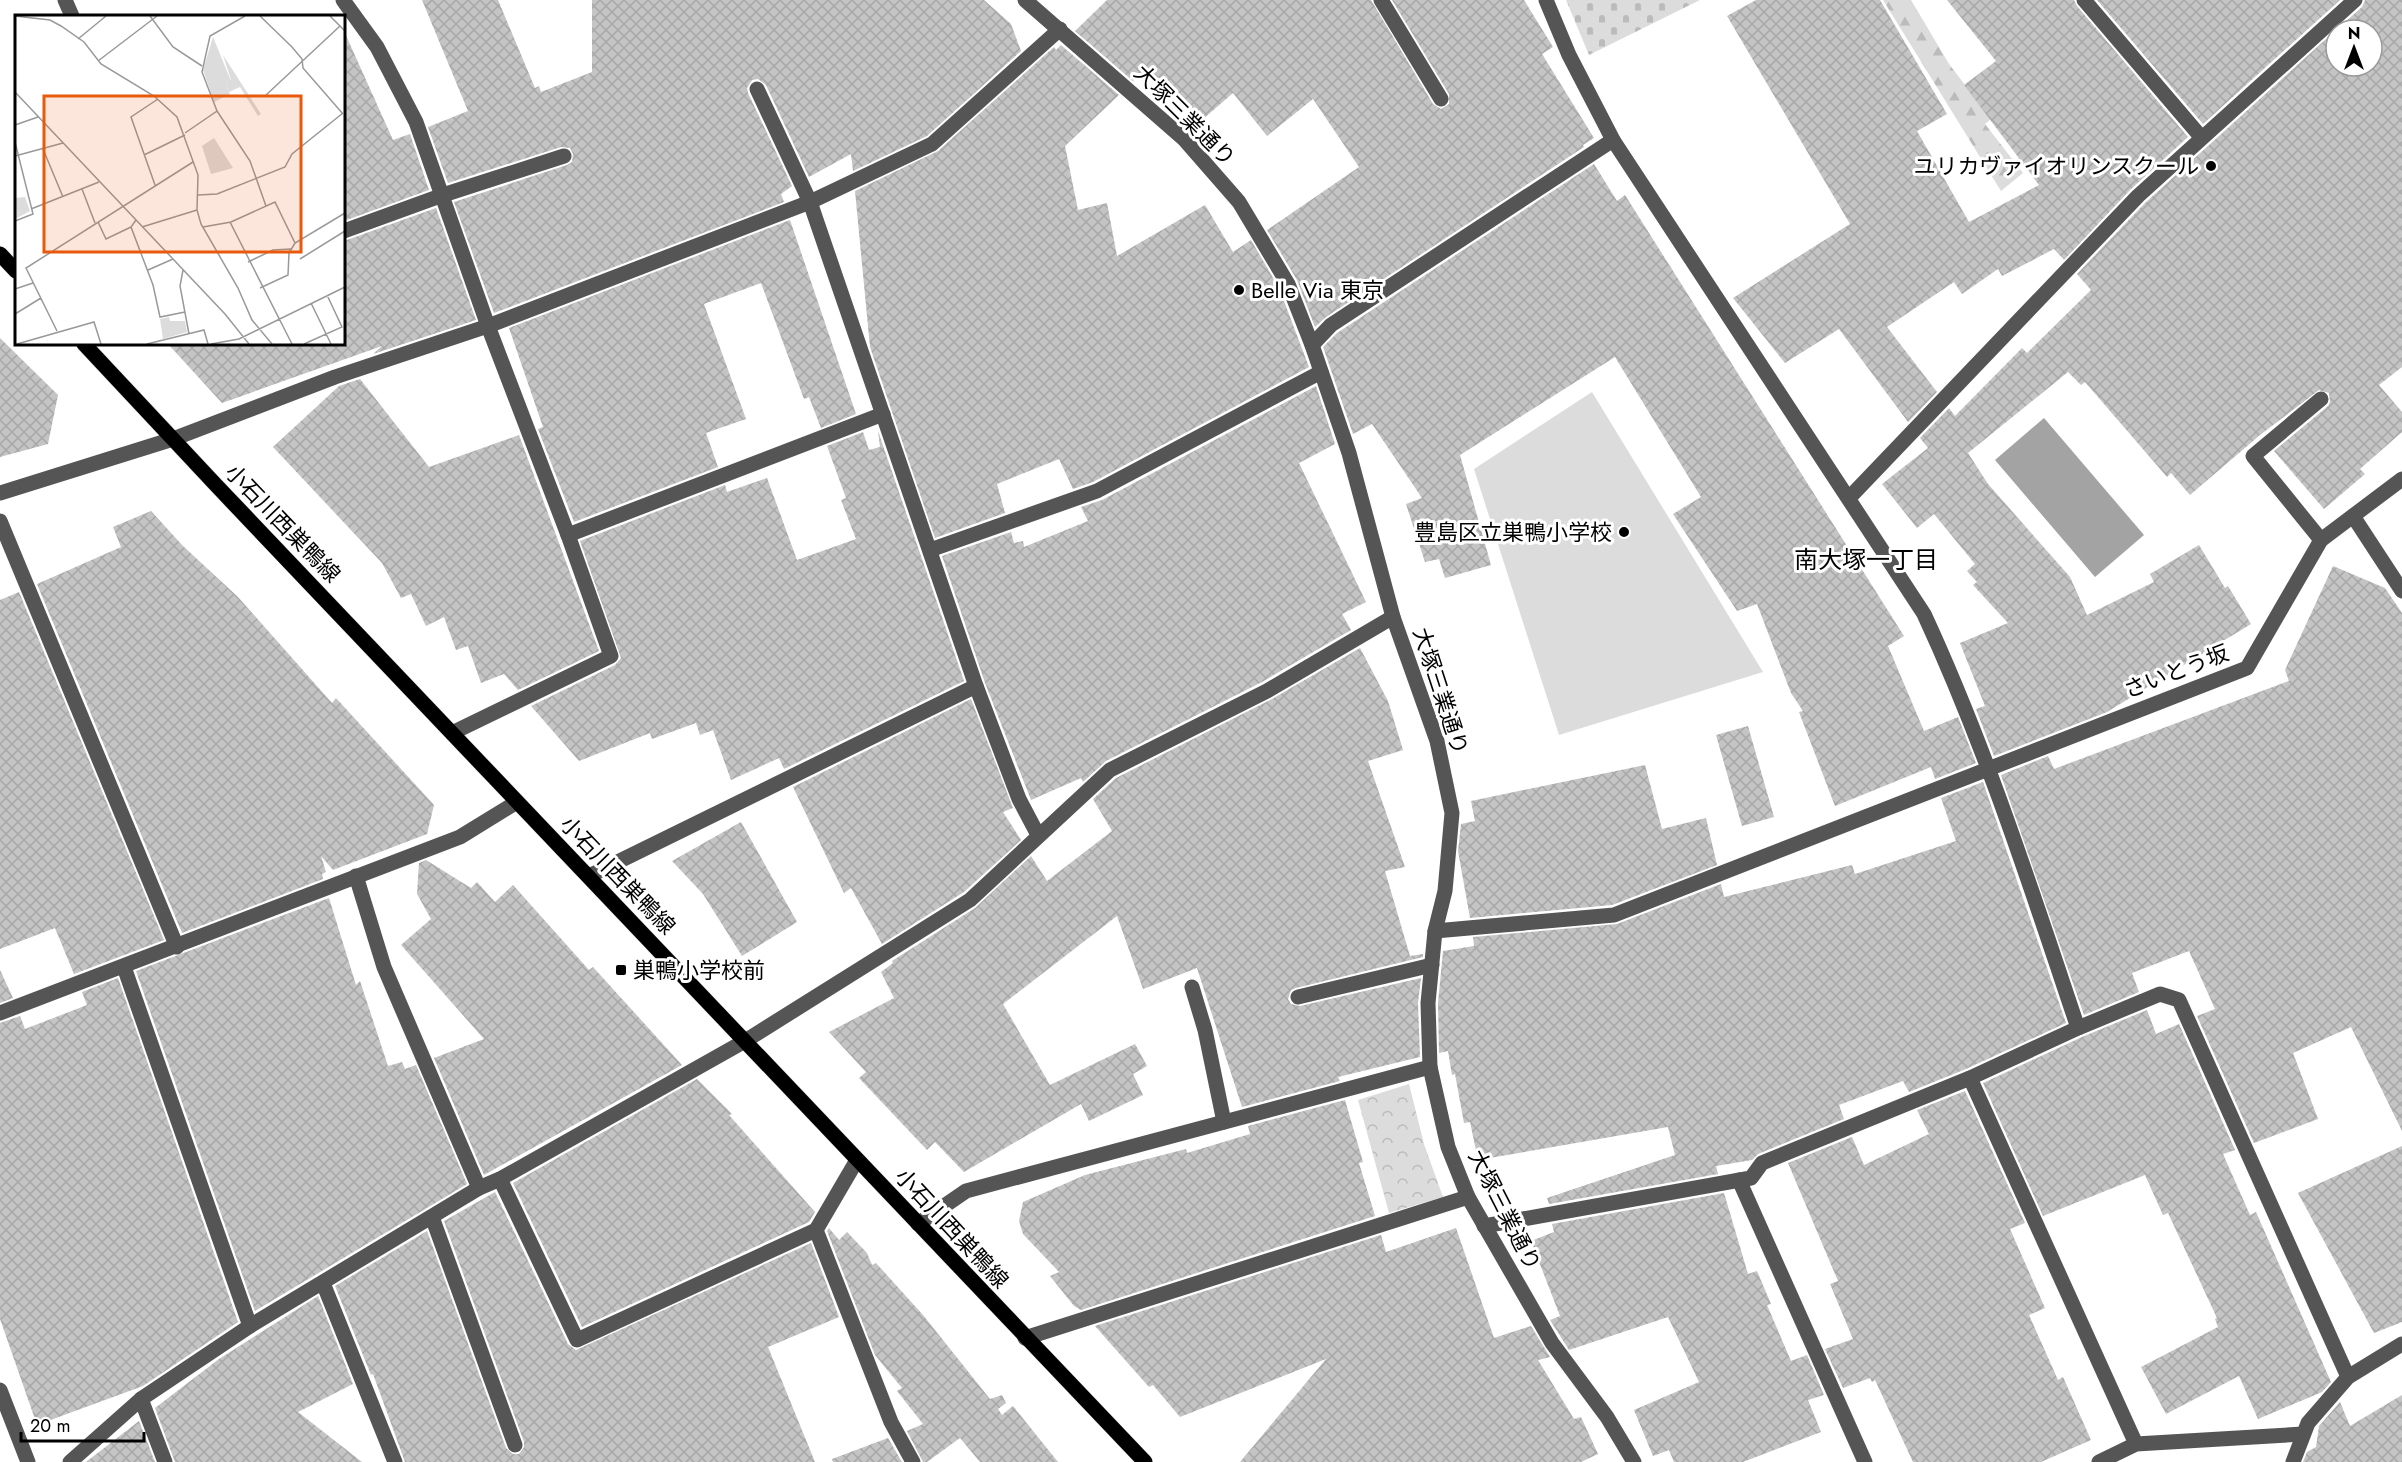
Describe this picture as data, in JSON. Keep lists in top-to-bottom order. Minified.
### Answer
{"streets":{"main road":["小石川西巣鴨線"],"street":["大塚三業通り","さいとう坂"]},"crossings":[["大塚三業通り","さいとう坂"]],"districts":["南大塚一丁目"],"places":{"other":["ユリカヴァイオリンスクール","Belle Via 東京","豊島区立巣鴨小学校"],"transit":["巣鴨小学校前"]},"scale_bar":"20 m","north":"top"}
